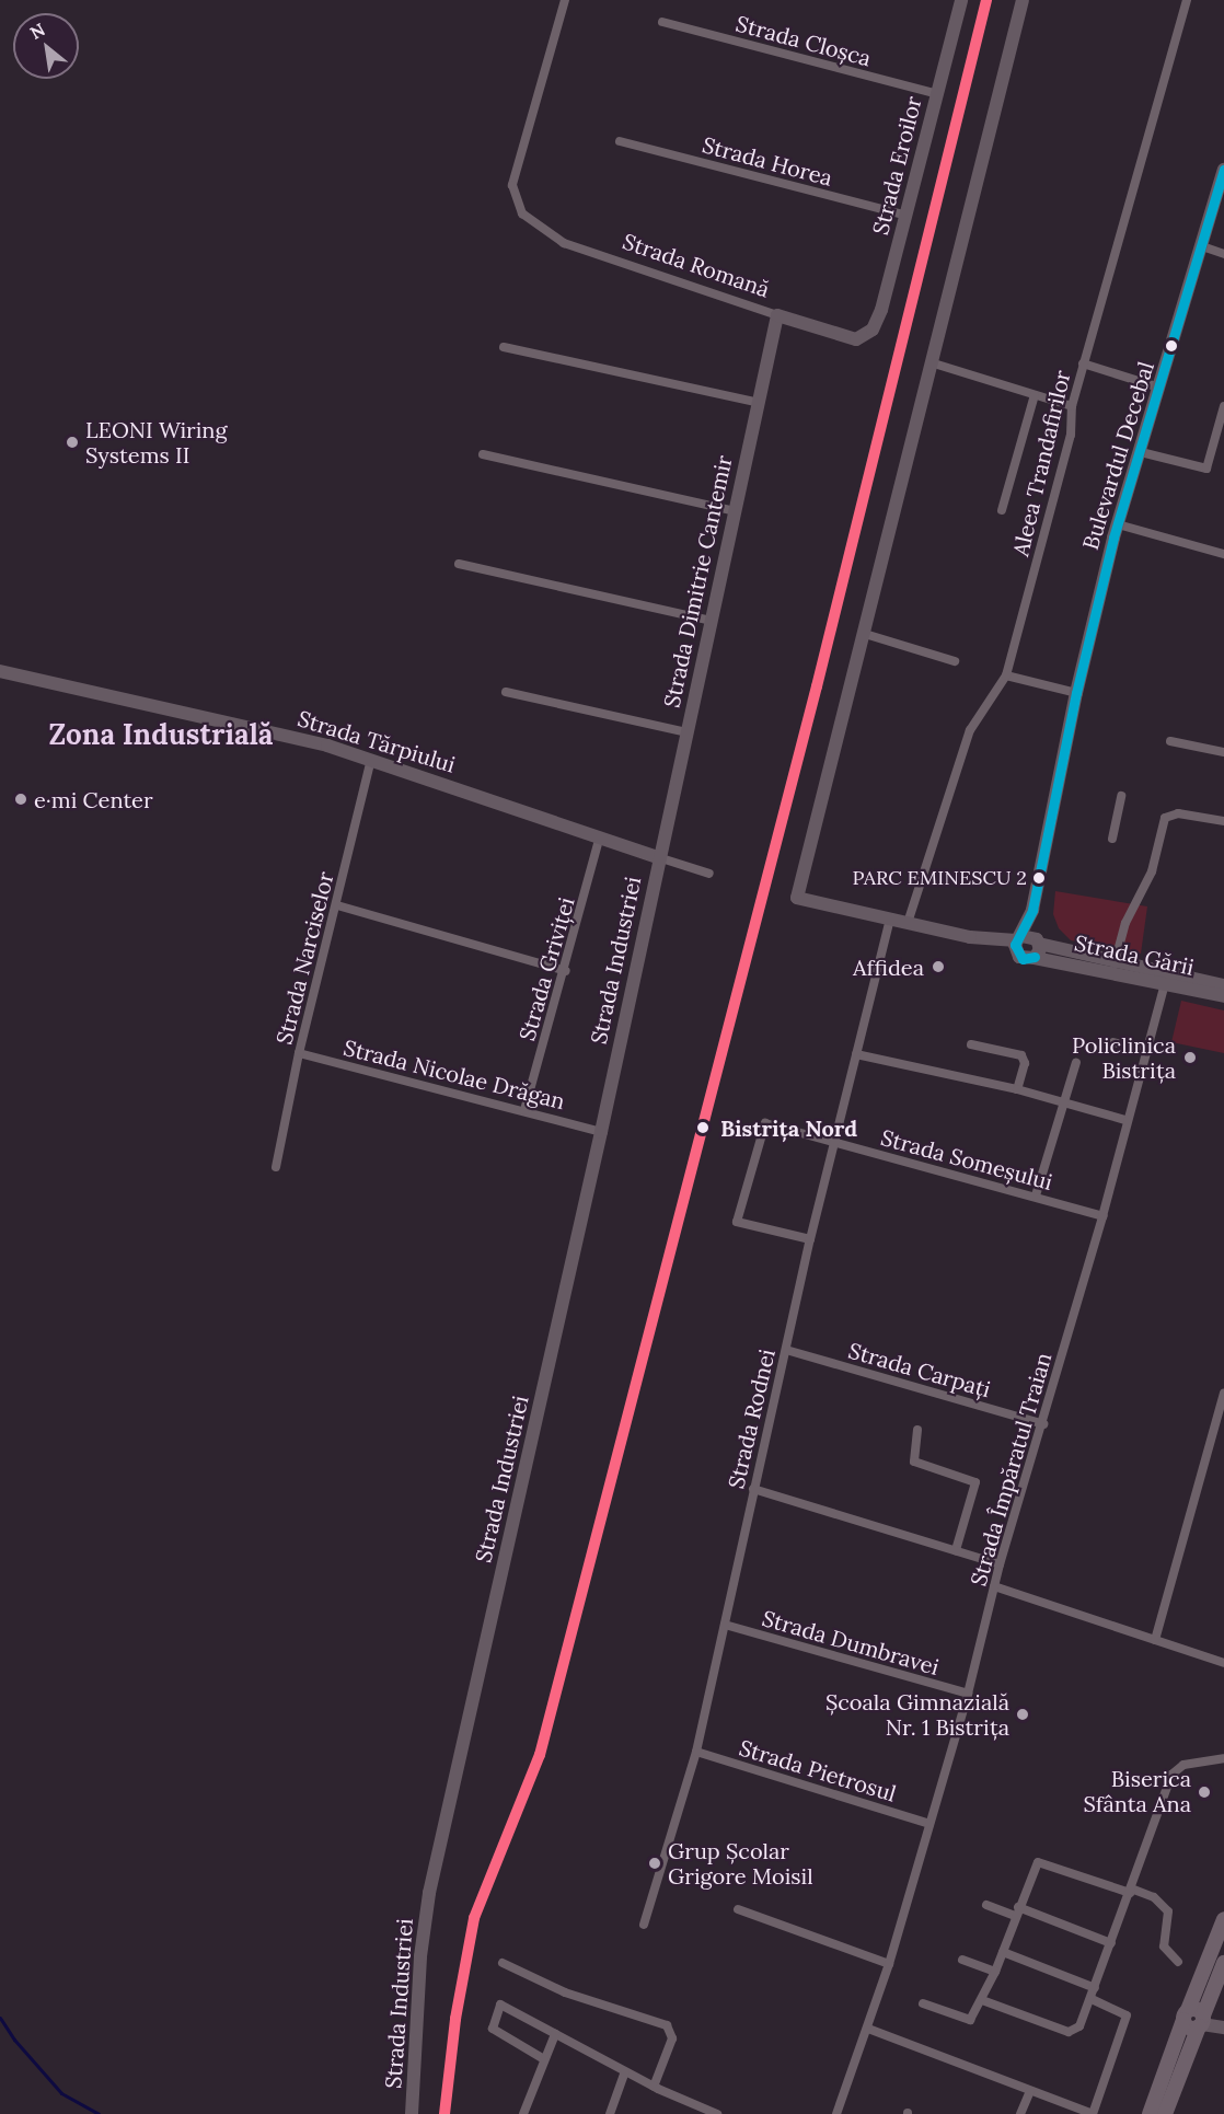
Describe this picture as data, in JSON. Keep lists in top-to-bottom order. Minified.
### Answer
{"streets":{"street":["Strada Cloșca","Strada Horea","Strada Eroilor","Strada Romană","Bulevardul Decebal","Aleea Trandafirilor","Strada Dimitrie Cantemir","Strada Tărpiului","Strada Gării","Strada Narciselor","Strada Industriei","Strada Griviței","Strada Nicolae Drăgan","Strada Someșului","Strada Carpați","Strada Rodnei","Strada Împăratul Traian","Strada Dumbravei","Strada Pietrosul"]},"crossings":[["Strada Cloșca","Strada Eroilor"],["Strada Horea","Strada Eroilor"],["Strada Eroilor","Strada Romană"],["Strada Romană","Strada Dimitrie Cantemir"],["Bulevardul Decebal","Strada Gării"],["Aleea Trandafirilor","Strada Gării"],["Strada Dimitrie Cantemir","Strada Tărpiului"],["Strada Dimitrie Cantemir","Strada Industriei"],["Strada Tărpiului","Strada Narciselor"],["Strada Tărpiului","Strada Industriei"],["Strada Tărpiului","Strada Griviței"],["Strada Gării","Strada Rodnei"],["Strada Gării","Strada Împăratul Traian"],["Strada Narciselor","Strada Nicolae Drăgan"],["Strada Industriei","Strada Nicolae Drăgan"],["Strada Griviței","Strada Nicolae Drăgan"],["Strada Someșului","Strada Rodnei"],["Strada Someșului","Strada Împăratul Traian"],["Strada Carpați","Strada Rodnei"],["Strada Carpați","Strada Împăratul Traian"],["Strada Rodnei","Strada Dumbravei"],["Strada Rodnei","Strada Pietrosul"],["Strada Împăratul Traian","Strada Dumbravei"],["Strada Împăratul Traian","Strada Pietrosul"]],"districts":["Zona Industrială"],"places":["LEONI Wiring Systems II","e·mi Center","PARC EMINESCU 2","Affidea","Policlinica Bistrița","Bistrița Nord","Școala Gimnazială Nr. 1 Bistrița","Biserica Sfânta Ana","Grup Școlar Grigore Moisil"],"north":"top left"}
